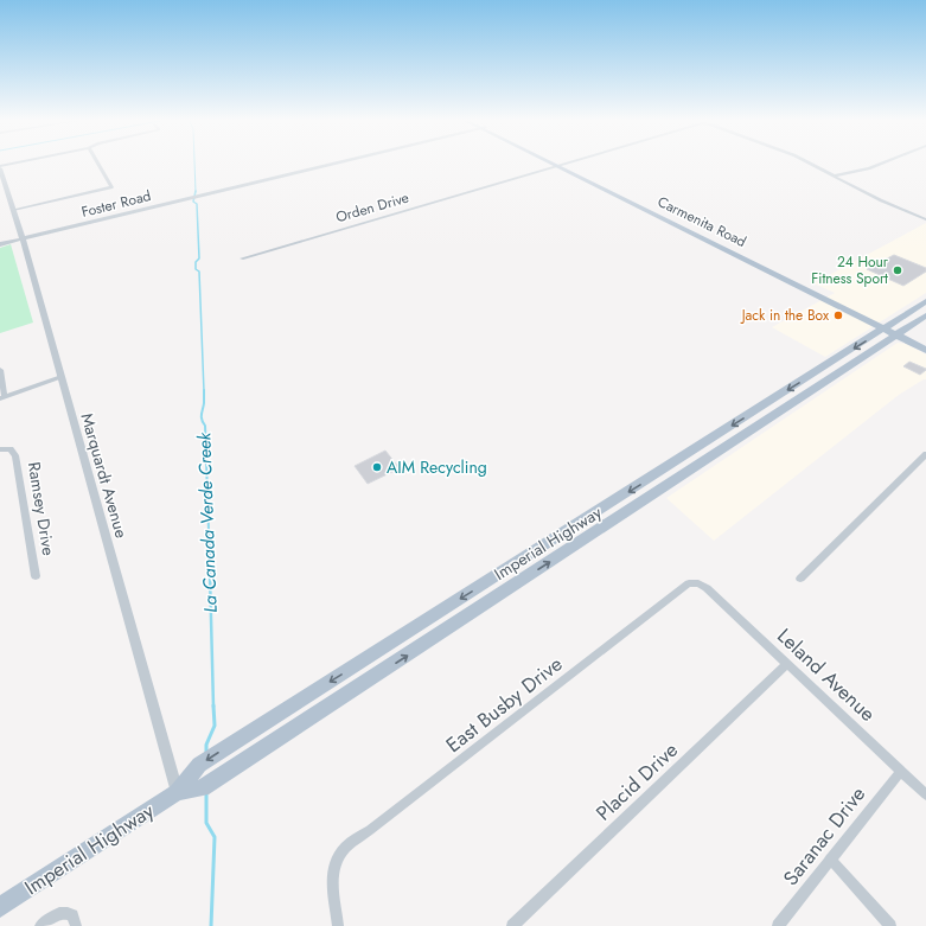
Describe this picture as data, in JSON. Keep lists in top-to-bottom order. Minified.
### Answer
{"streets":{"main road":["Carmenita Road","Imperial Highway"],"street":["Foster Road","Orden Drive","Marquardt Avenue","Ramsey Drive","Leland Avenue","East Busby Drive","Placid Drive","Saranac Drive"]},"crossings":[["Foster Road","Marquardt Avenue"],["Orden Drive","Carmenita Road"],["Carmenita Road","Imperial Highway"],["Marquardt Avenue","Imperial Highway"],["Leland Avenue","East Busby Drive"],["Leland Avenue","Placid Drive"],["Leland Avenue","Saranac Drive"]],"water":["La Canada Verde Creek"],"places":["24 Hour Fitness Sport","Jack in the Box","AIM Recycling"]}
